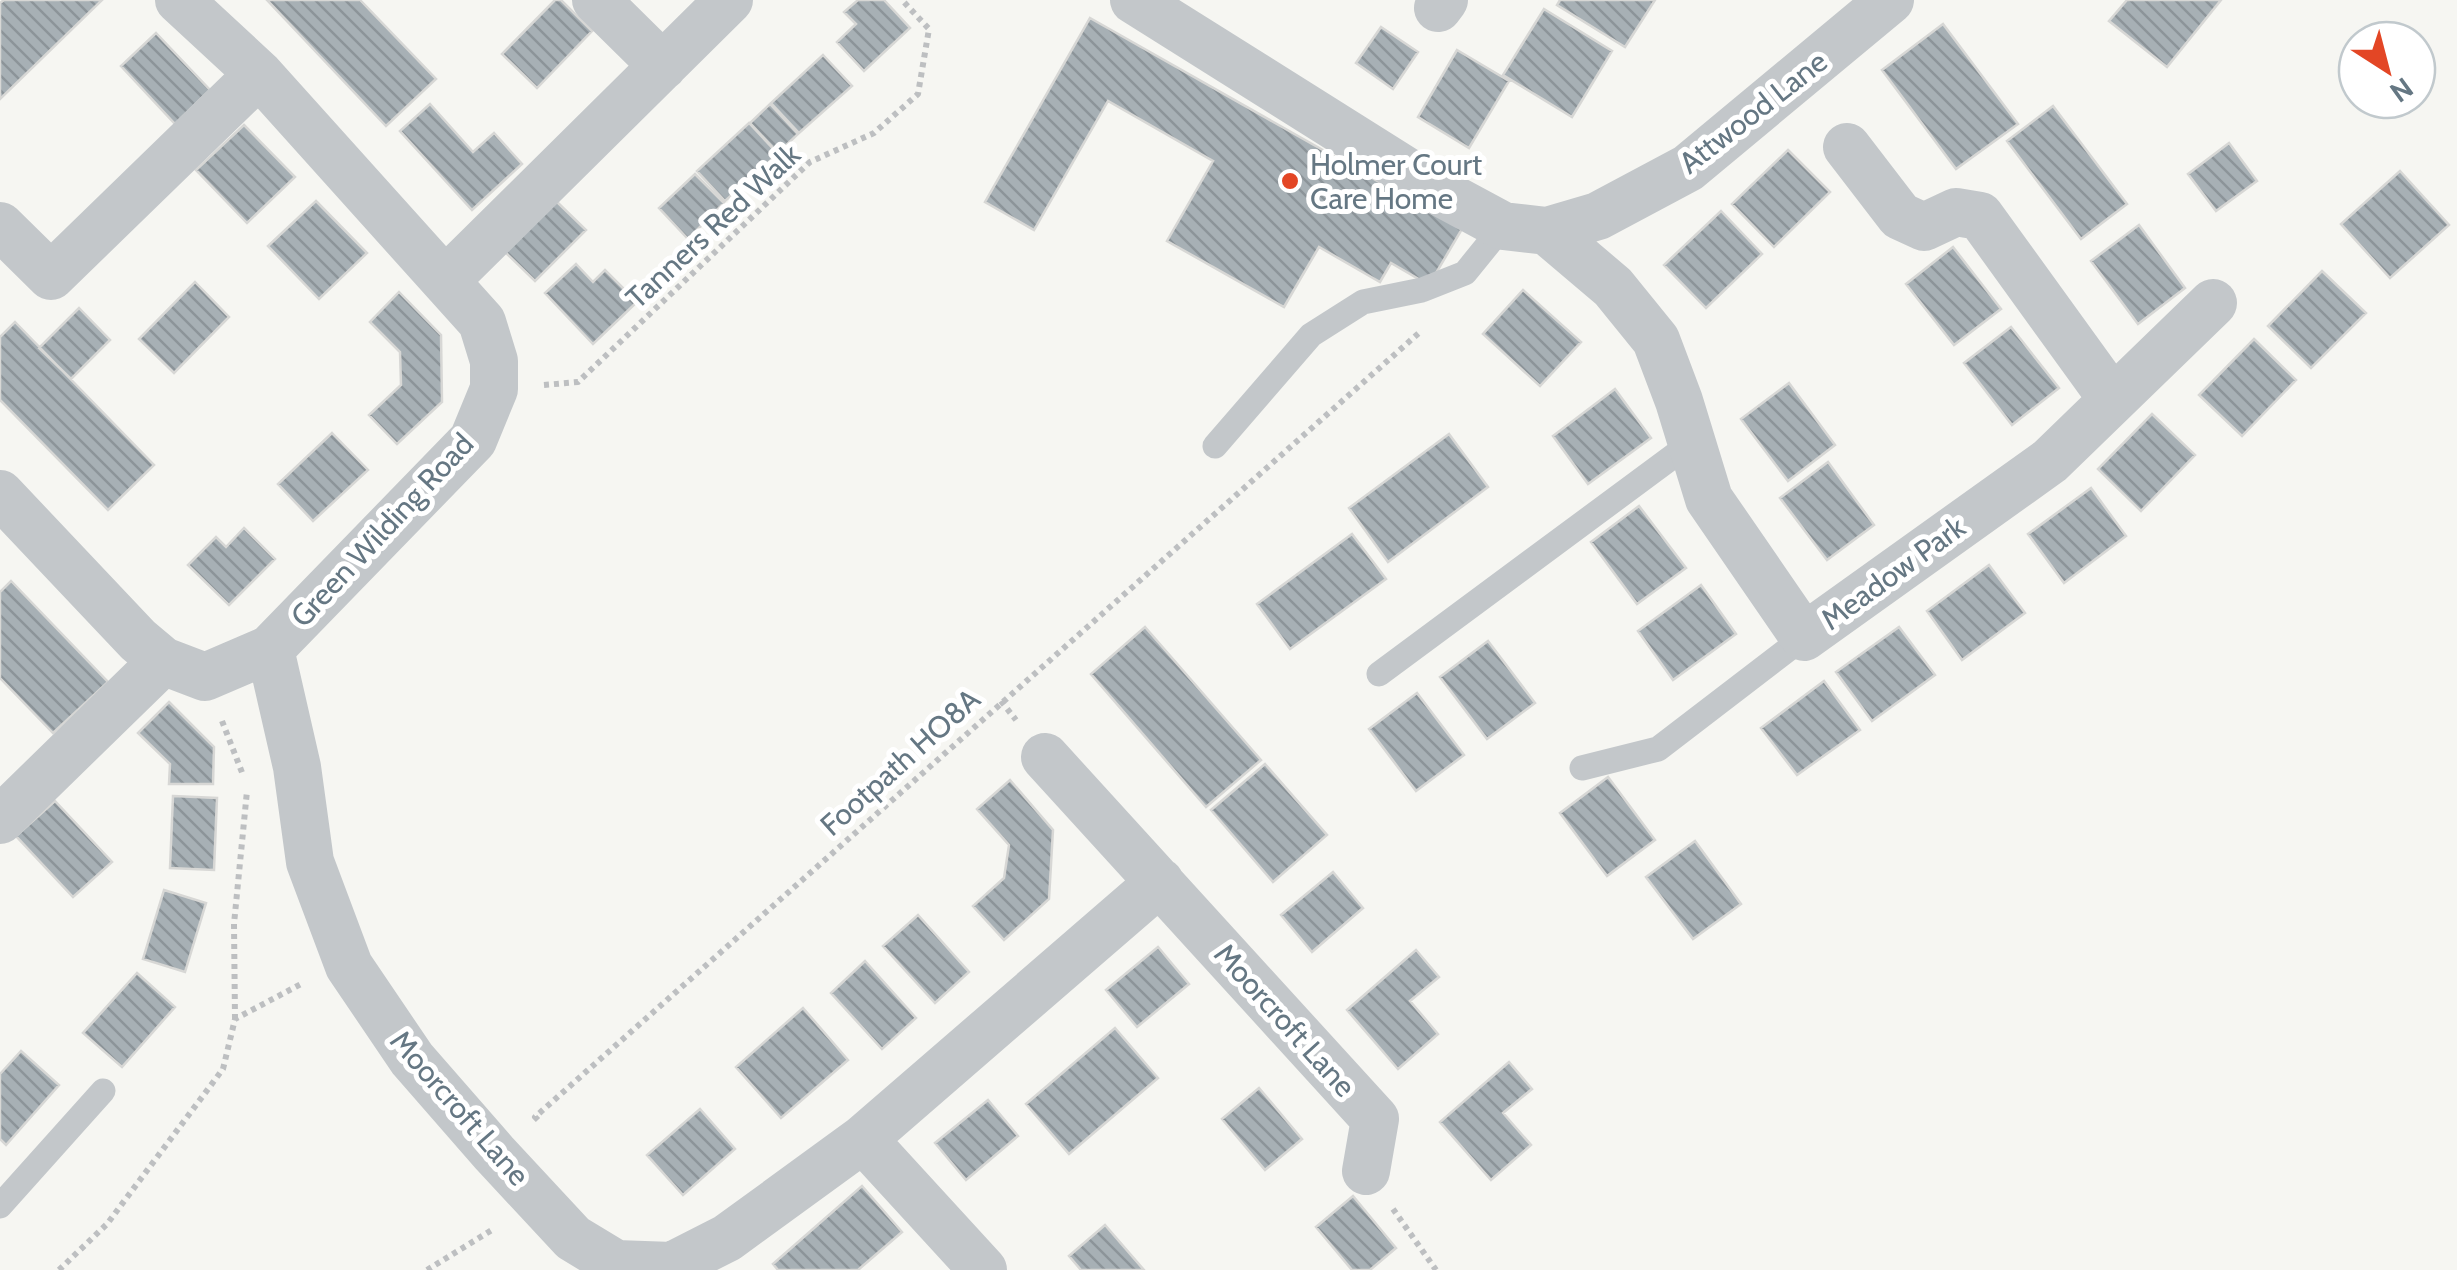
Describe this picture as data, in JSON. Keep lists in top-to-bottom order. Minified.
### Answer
{"streets":{"street":["Attwood Lane","Green Wilding Road","Meadow Park","Moorcroft Lane"],"path":["Tanners Red Walk","Footpath HO8A"]},"crossings":[["Attwood Lane","Meadow Park"],["Tanners Red Walk","Green Wilding Road"],["Green Wilding Road","Moorcroft Lane"]],"places":["Holmer Court Care Home"],"north":"bottom right"}
